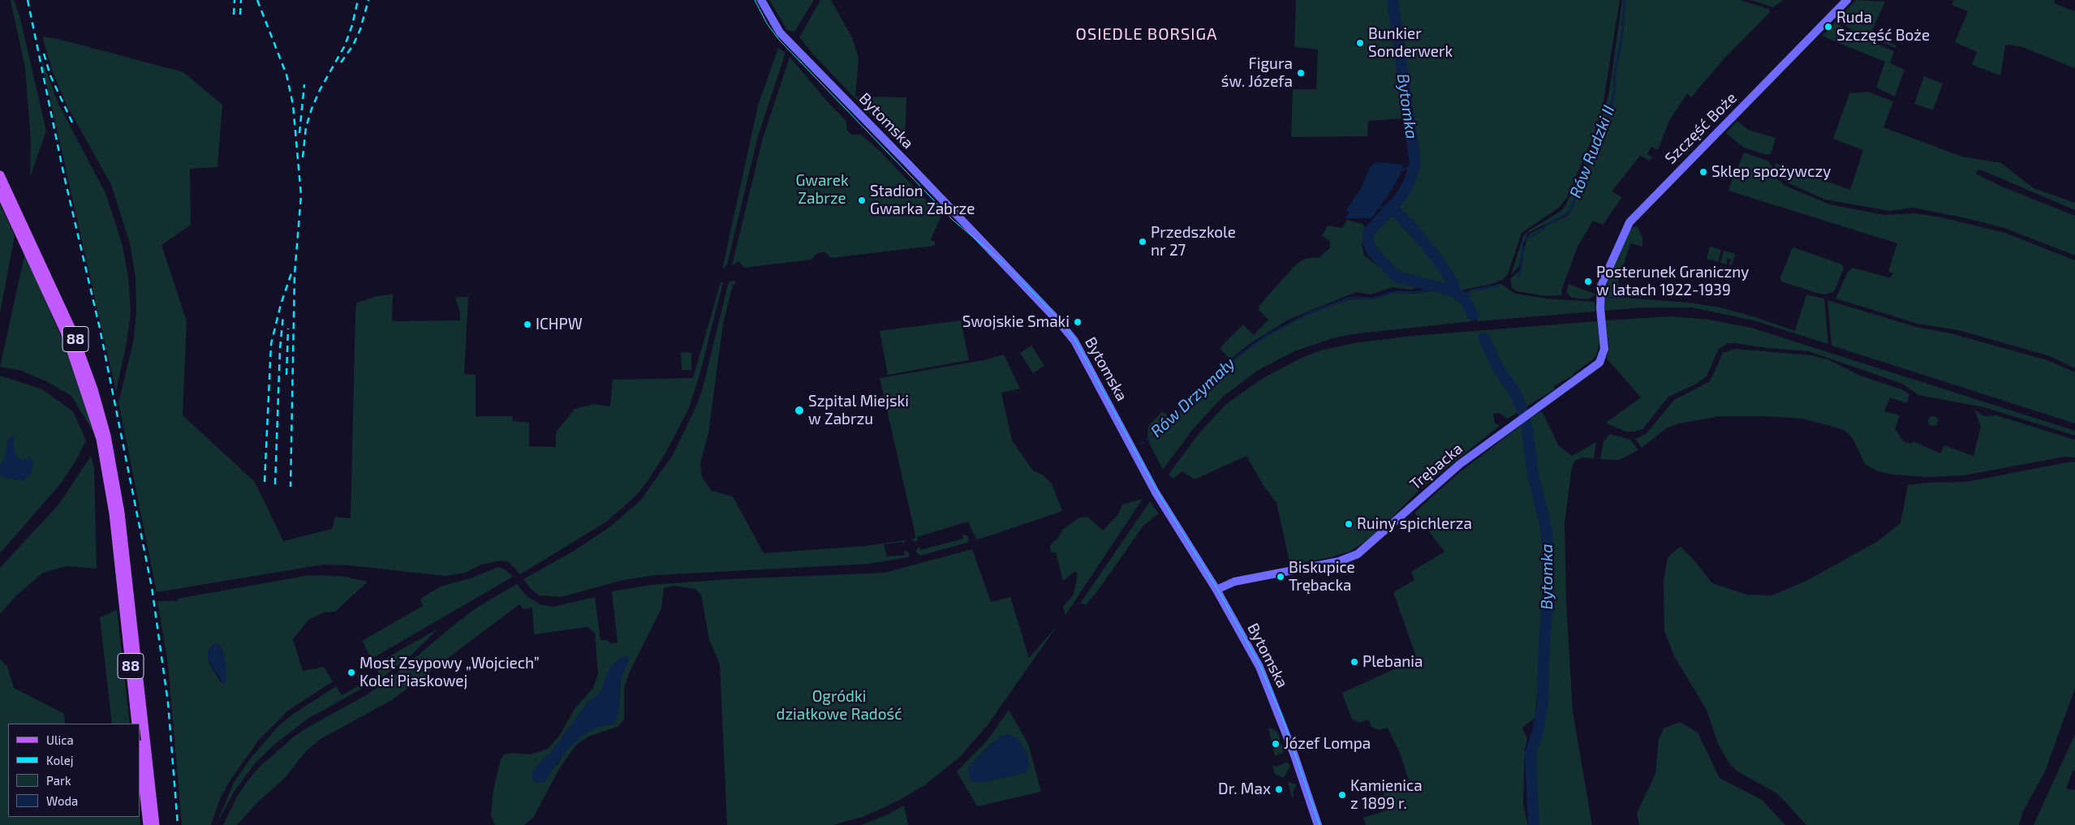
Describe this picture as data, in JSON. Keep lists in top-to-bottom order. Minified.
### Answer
{"streets":{"main road":["88"],"street":["Bytomska","Szczęść Boże","Trębacka"]},"crossings":[["Bytomska","Trębacka"],["Szczęść Boże","Trębacka"]],"districts":["OSIEDLE BORSIGA"],"water":["Bytomka","Rów Rudzki II","Rów Drzymały"],"parks":["Gwarek Zabrze","Ogródki działkowe Radość"],"places":["Ruda Szczęść Boże","Bunkier Sonderwerk","Figura św. Józefa","Sklep spożywczy","Stadion Gwarka Zabrze","Przedszkole nr 27","Posterunek Graniczny w latach 1922-1939","Swojskie Smaki","ICHPW","Szpital Miejski w Zabrzu","Ruiny spichlerza","Biskupice Trębacka","Plebania","Most Zsypowy „Wojciech” Kolei Piaskowej","Józef Lompa","Dr. Max","Kamienica z 1899 r."],"legend":["Ulica","Kolej","Park","Woda"]}
